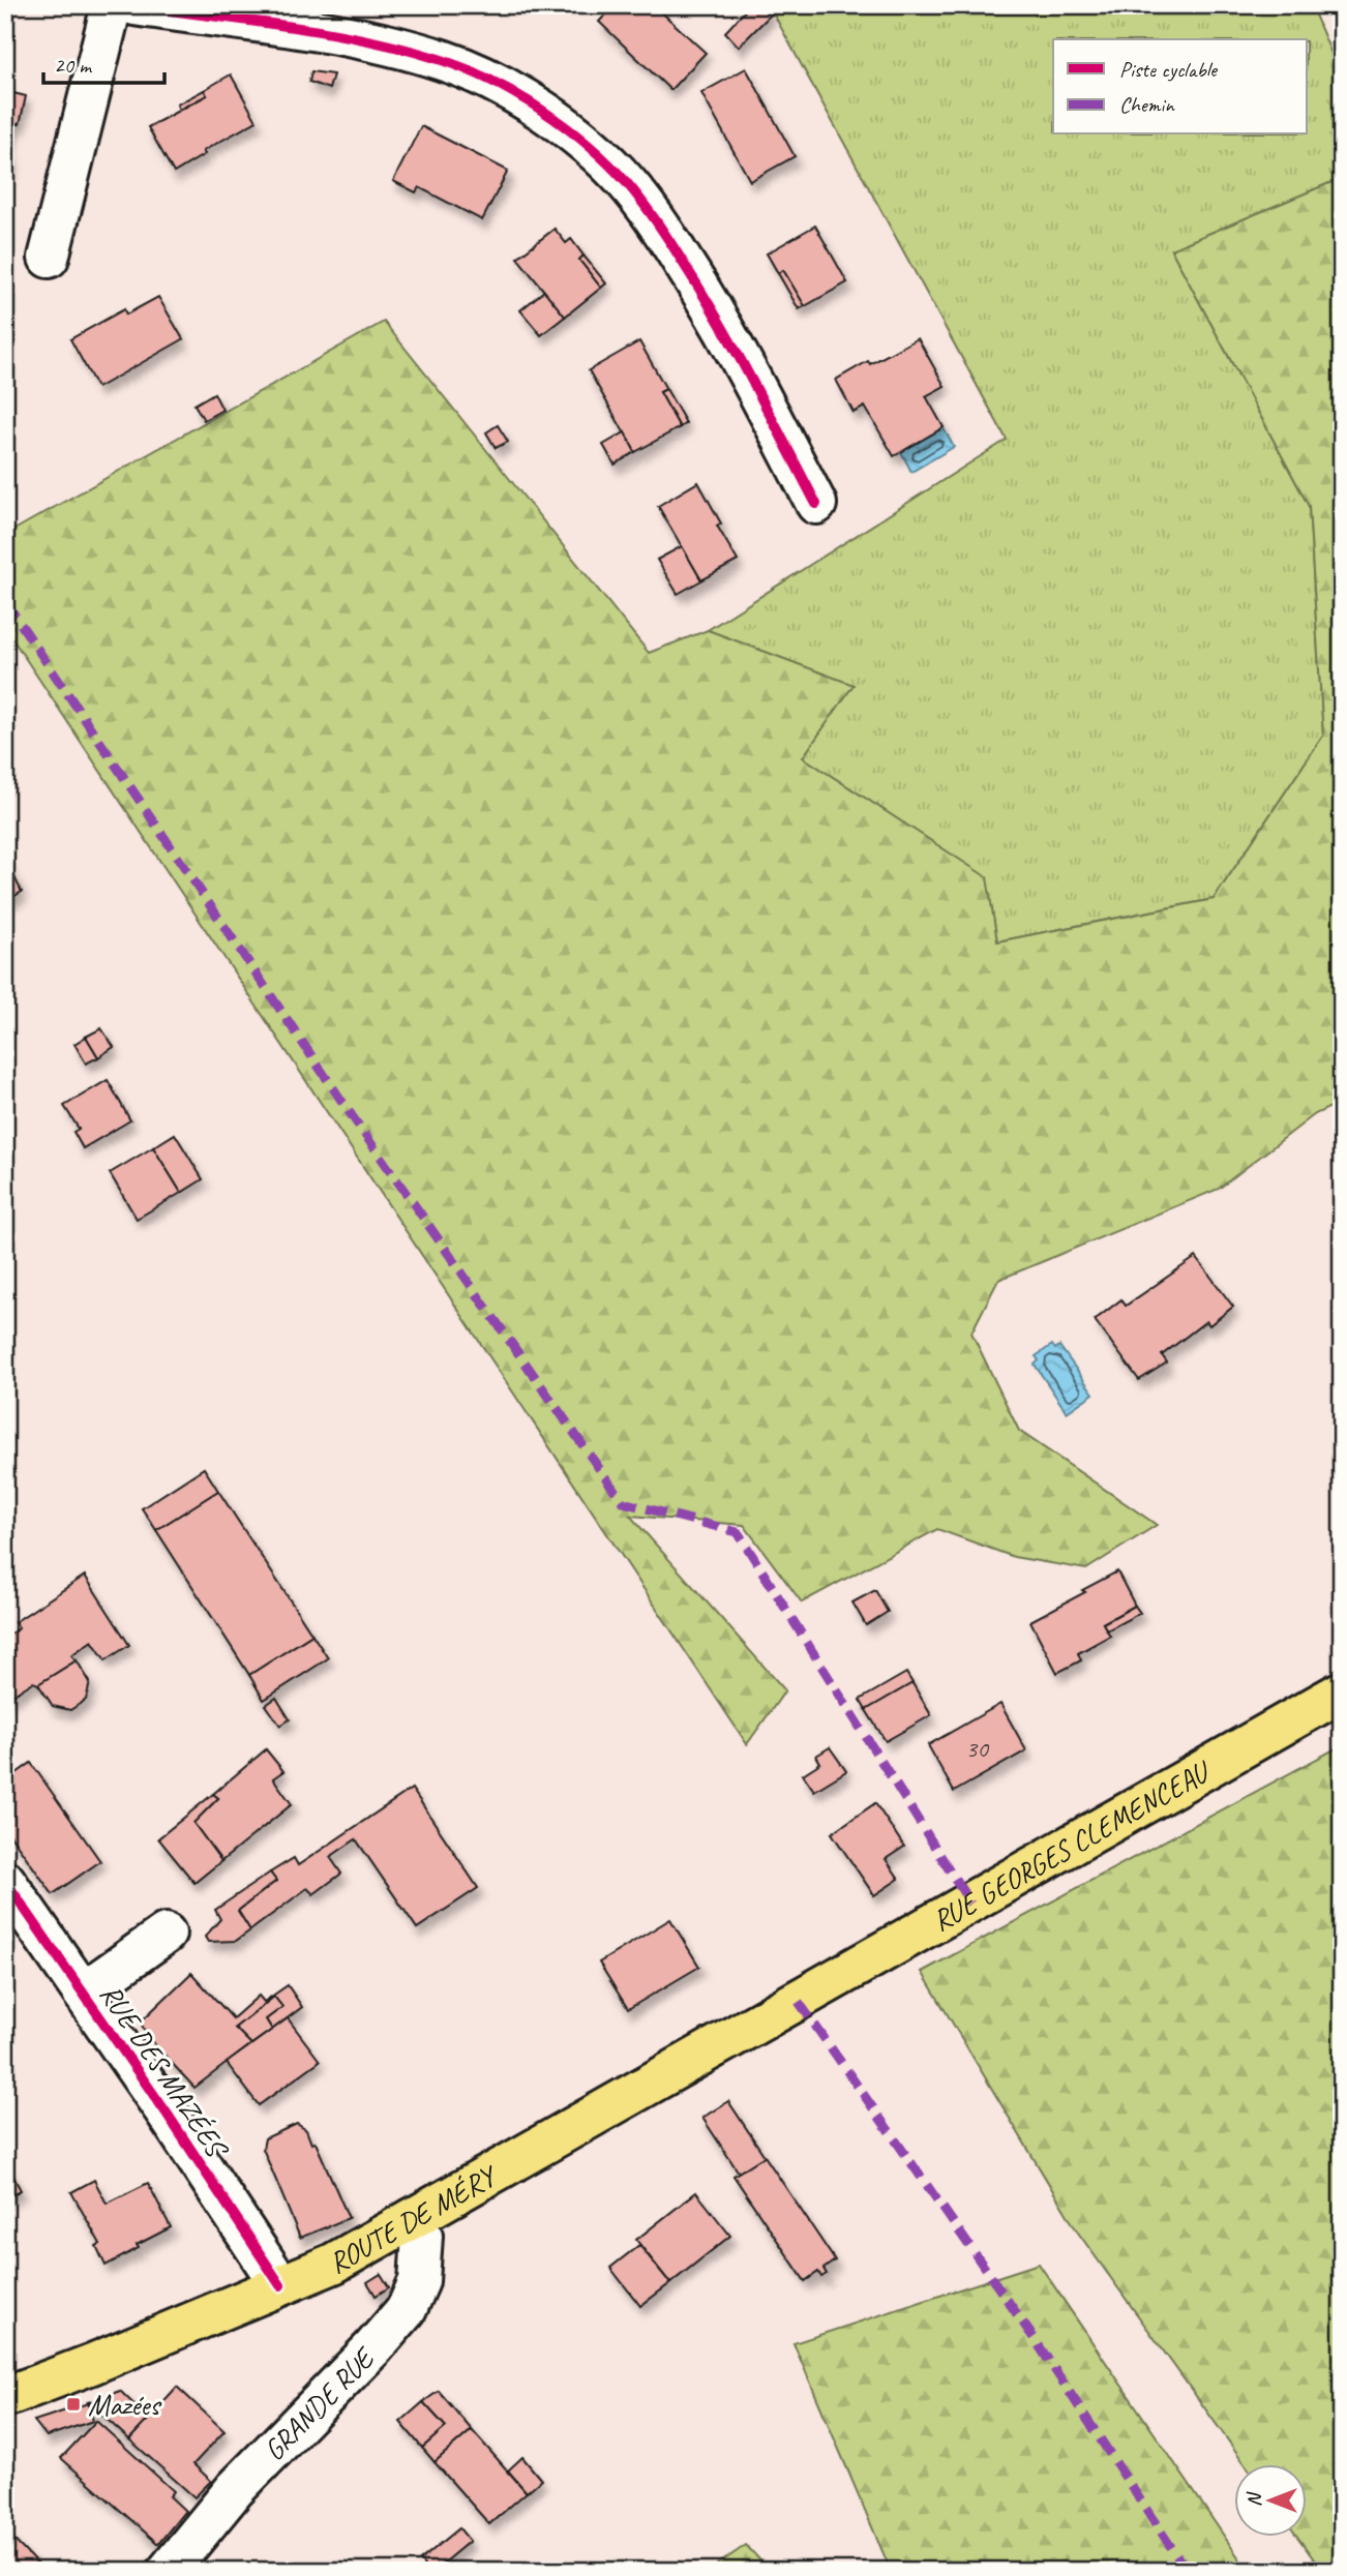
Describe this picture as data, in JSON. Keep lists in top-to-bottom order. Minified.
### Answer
{"streets":{"main road":["RUE GEORGES CLEMENCEAU","ROUTE DE MÉRY"],"street":["RUE DES MAZÉES","GRANDE RUE"]},"crossings":[["RUE GEORGES CLEMENCEAU","ROUTE DE MÉRY"],["RUE DES MAZÉES","ROUTE DE MÉRY"],["ROUTE DE MÉRY","GRANDE RUE"]],"places":{"transit":["Mazées"]},"house_numbers":["30"],"legend":["Piste cyclable","Chemin"],"scale_bar":"20 m","north":"left"}
